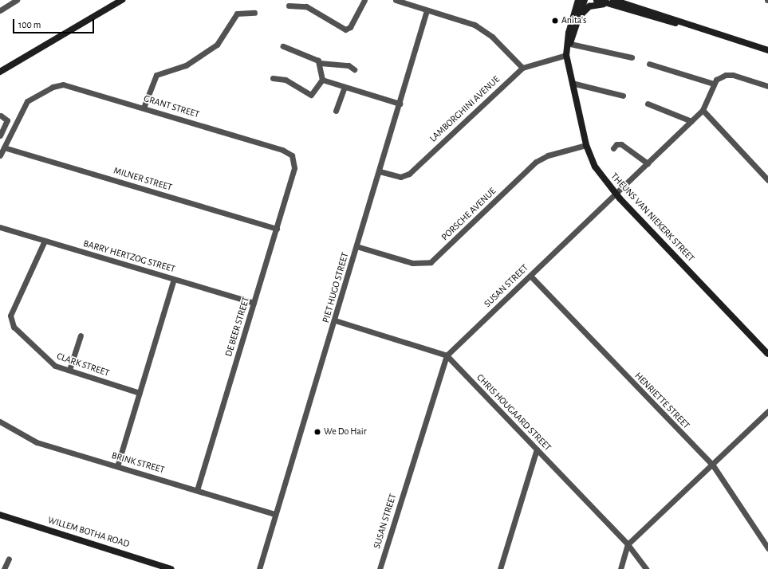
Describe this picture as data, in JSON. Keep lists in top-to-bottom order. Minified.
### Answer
{"streets":{"street":["GRANT STREET","LAMBORGHINI AVENUE","MILNER STREET","PORSCHE AVENUE","THEUNS VAN NIEKERK STREET","BARRY HERTZOG STREET","SUSAN STREET","PIET HUGO STREET","DE BEER STREET","CLARK STREET","HENRIETTE STREET","CHRIS HOUGAARD STREET","BRINK STREET","WILLEM BOTHA ROAD"]},"crossings":[["GRANT STREET","DE BEER STREET"],["LAMBORGHINI AVENUE","THEUNS VAN NIEKERK STREET"],["LAMBORGHINI AVENUE","PIET HUGO STREET"],["MILNER STREET","DE BEER STREET"],["PORSCHE AVENUE","THEUNS VAN NIEKERK STREET"],["PORSCHE AVENUE","PIET HUGO STREET"],["THEUNS VAN NIEKERK STREET","SUSAN STREET"],["BARRY HERTZOG STREET","DE BEER STREET"],["BARRY HERTZOG STREET","CLARK STREET"],["SUSAN STREET","HENRIETTE STREET"],["SUSAN STREET","CHRIS HOUGAARD STREET"],["PIET HUGO STREET","CHRIS HOUGAARD STREET"],["PIET HUGO STREET","BRINK STREET"],["DE BEER STREET","BRINK STREET"]],"places":["Anita's","We Do Hair"],"scale_bar":"100 m"}
